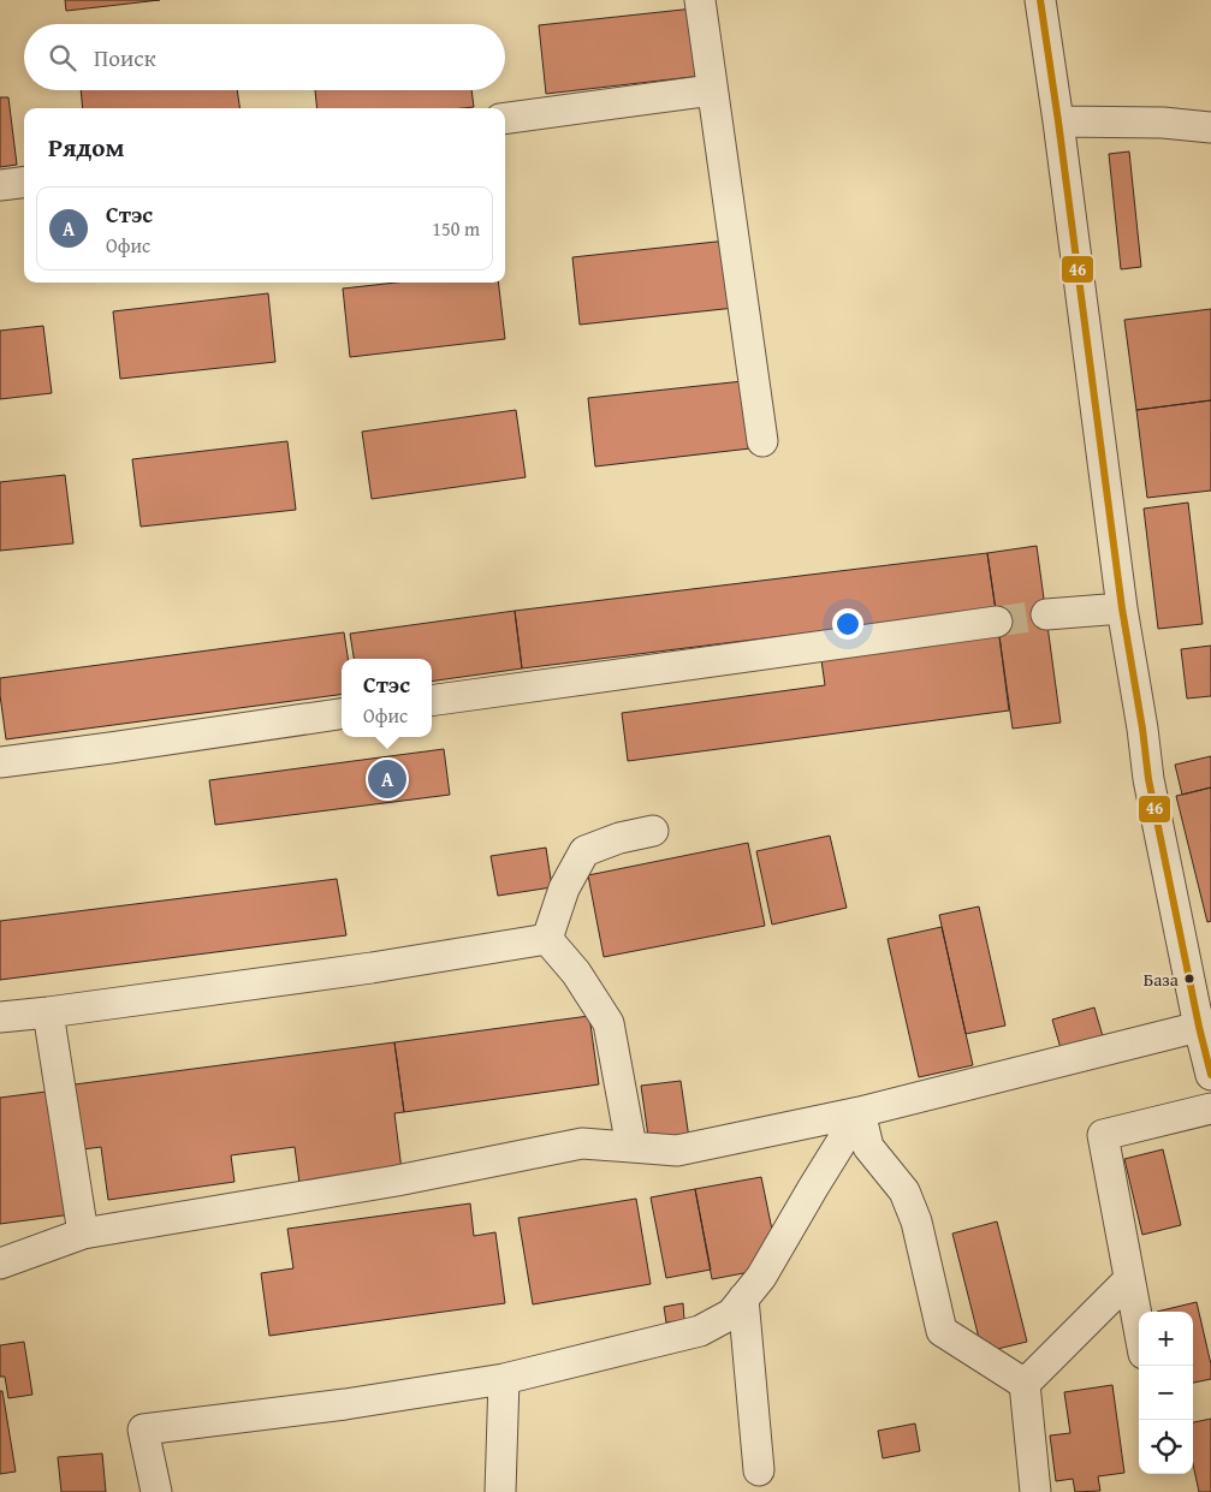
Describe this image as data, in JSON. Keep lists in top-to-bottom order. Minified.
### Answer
{"places":["База"],"lines":["transit line 46"],"page":{"search":"Поиск","heading":"Рядом","list":[{"mark":"A","name":"Стэс","note":"Офис","value":"150 m"}],"popup":["Стэс","Офис"],"pins":"A","map_buttons":["+","−"]}}
